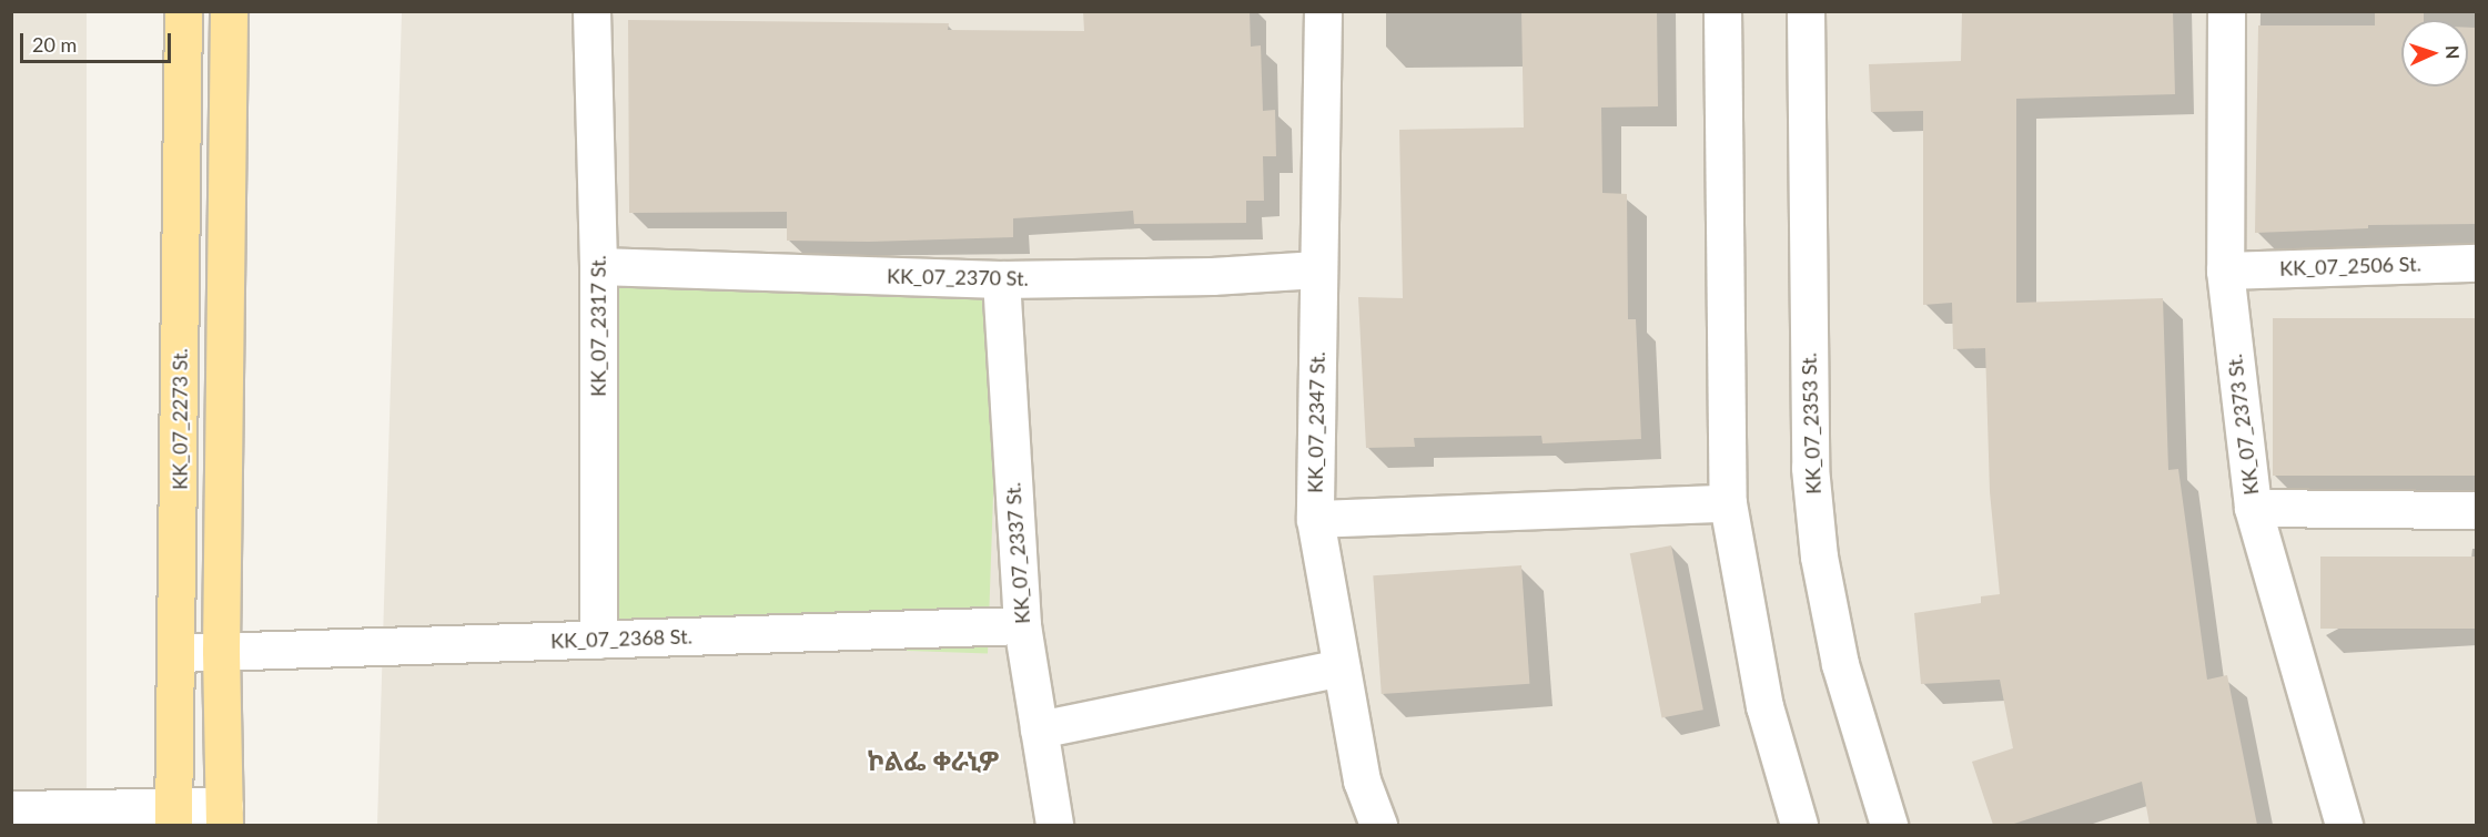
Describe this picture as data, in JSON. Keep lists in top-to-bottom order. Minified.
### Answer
{"streets":{"main road":["KK_07_2273 St."],"street":["KK_07_2506 St.","KK_07_2370 St.","KK_07_2317 St.","KK_07_2347 St.","KK_07_2353 St.","KK_07_2373 St.","KK_07_2337 St.","KK_07_2368 St."]},"crossings":[["KK_07_2506 St.","KK_07_2373 St."],["KK_07_2370 St.","KK_07_2317 St."],["KK_07_2370 St.","KK_07_2347 St."],["KK_07_2370 St.","KK_07_2337 St."],["KK_07_2317 St.","KK_07_2368 St."],["KK_07_2273 St.","KK_07_2368 St."],["KK_07_2337 St.","KK_07_2368 St."]],"districts":["ኮልፌ ቀራኒዎ"],"scale_bar":"20 m","north":"right"}
